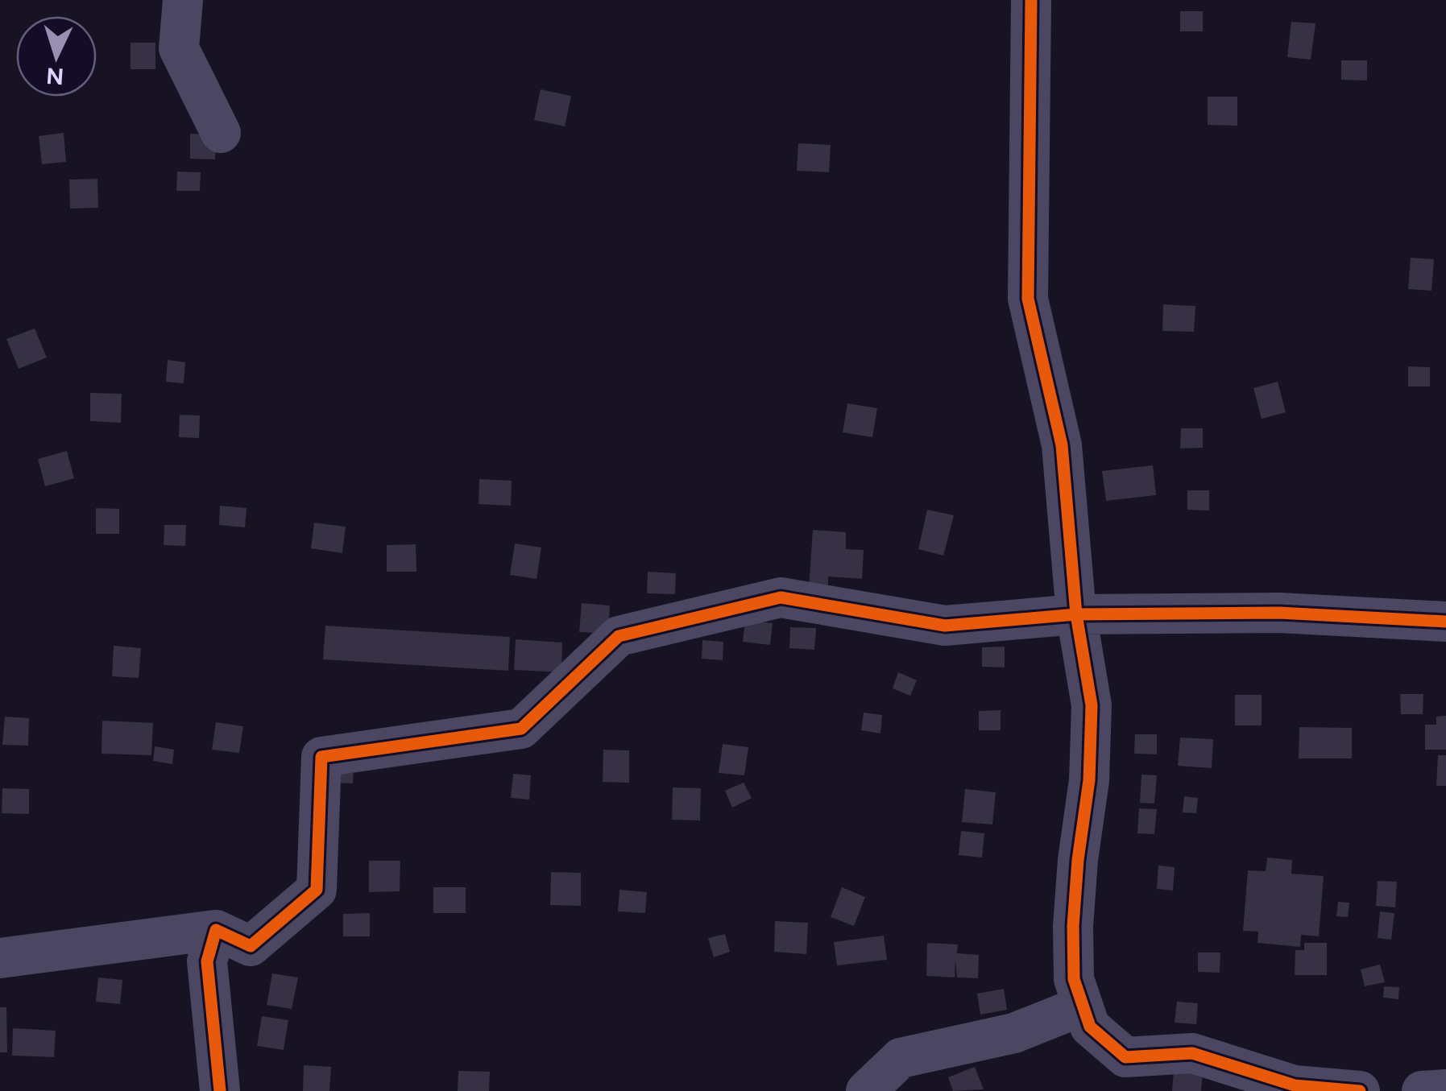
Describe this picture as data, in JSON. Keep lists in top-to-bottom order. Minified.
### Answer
{"north":"bottom"}
